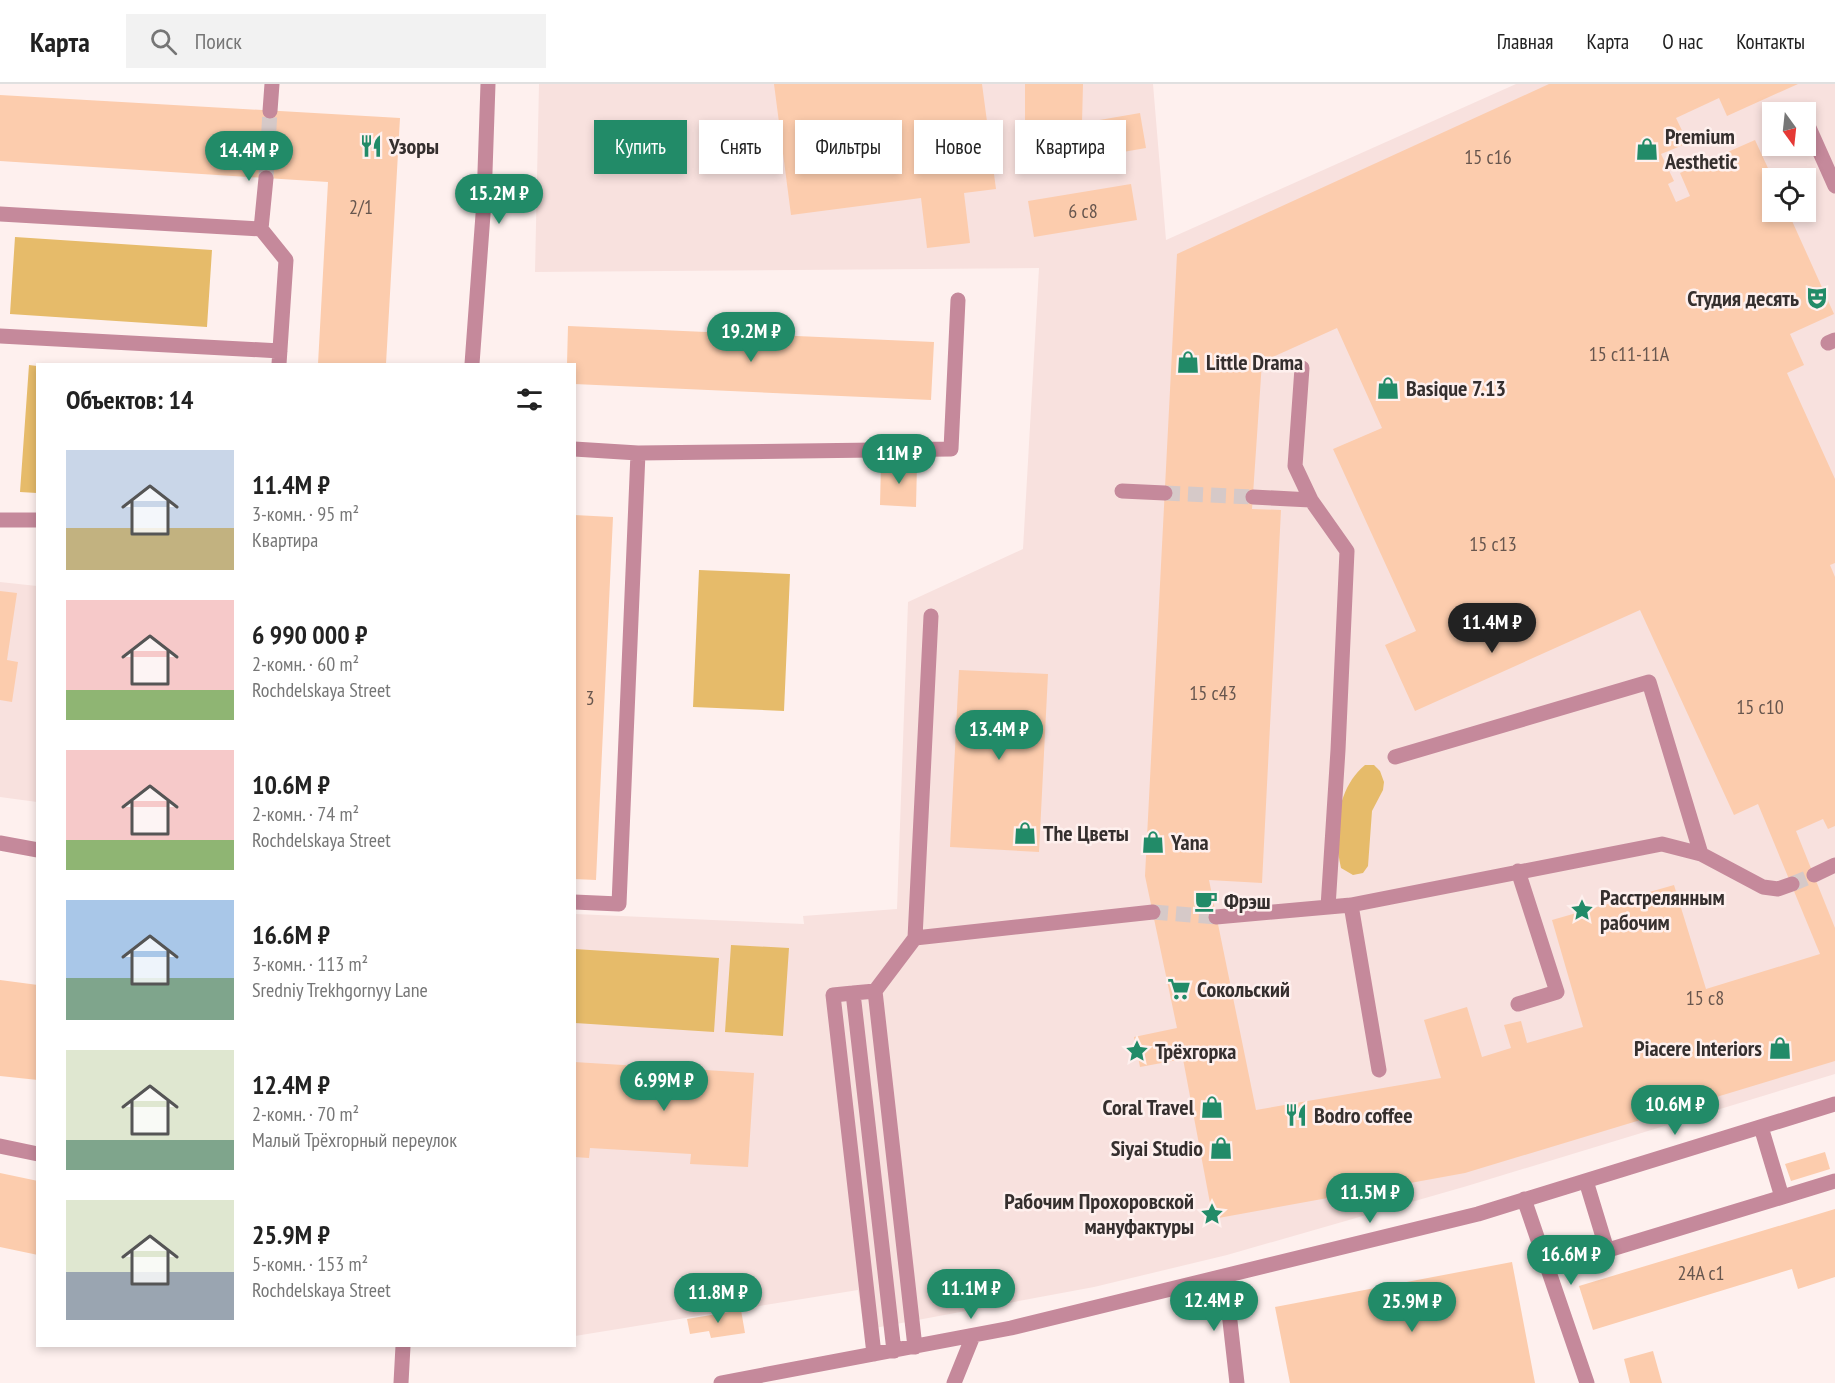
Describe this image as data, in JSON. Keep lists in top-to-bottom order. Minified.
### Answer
{"places":{"restaurant":["Узоры","Bodro coffee"],"shop":["Premium Aesthetic","Little Drama","Basique 7.13","The Цветы","Yana","Piacere Interiors","Coral Travel","Siyai Studio"],"theatre":["Студия десять"],"cafe":["Фрэш"],"place":["Расстрелянным рабочим","Трёхгорка","Рабочим Прохоровской мануфактуры"],"supermarket":["Сокольский"]},"house_numbers":["15 с16","2/1","6 с8","15 с11-11А","15 с13","15 с43","3","15 с10","15 с8","24А с1"],"north":"bottom","page":{"header":"Карта","search":"Поиск","nav":["Главная","Карта","О нас","Контакты"],"chip":["Купить","Снять","Фильтры","Новое","Квартира"],"price":["14.4M ₽","15.2M ₽","19.2M ₽","11M ₽","11.4M ₽","13.4M ₽","6.99M ₽","10.6M ₽","11.5M ₽","16.6M ₽","11.1M ₽","11.8M ₽","12.4M ₽","25.9M ₽"],"heading":"Объектов: 14","list":[{"name":"11.4M ₽","note":"3-комн. · 95 m² · Квартира"},{"name":"6 990 000 ₽","note":"2-комн. · 60 m² · Rochdelskaya Street"},{"name":"10.6M ₽","note":"2-комн. · 74 m² · Rochdelskaya Street"},{"name":"16.6M ₽","note":"3-комн. · 113 m² · Sredniy Trekhgornyy Lane"},{"name":"12.4M ₽","note":"2-комн. · 70 m² · Малый Трёхгорный переулок"},{"name":"25.9M ₽","note":"5-комн. · 153 m² · Rochdelskaya Street"}]}}
